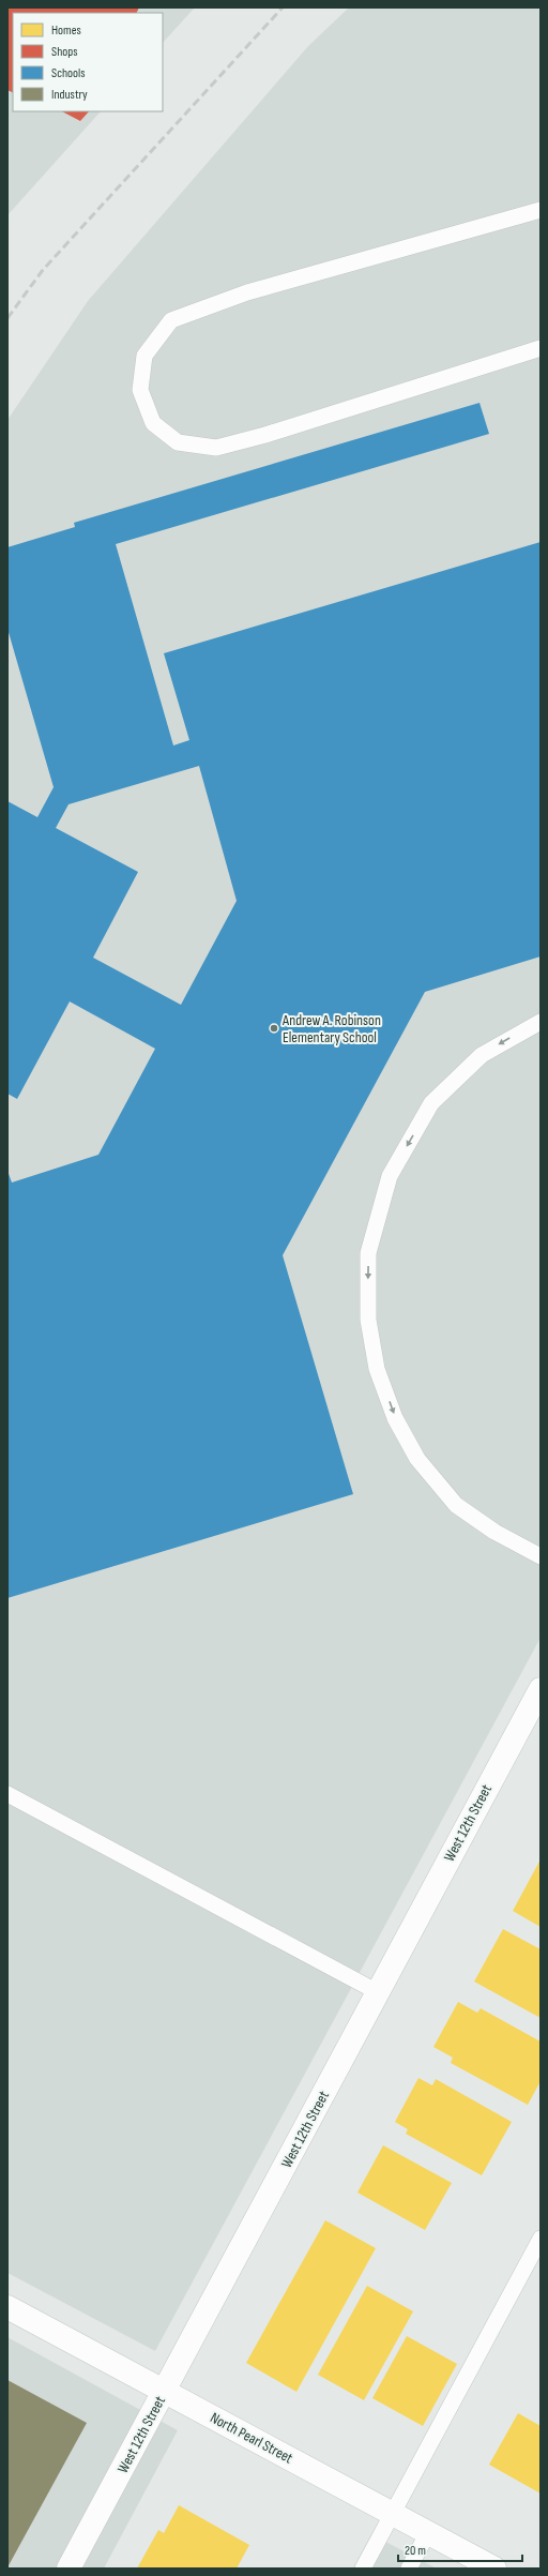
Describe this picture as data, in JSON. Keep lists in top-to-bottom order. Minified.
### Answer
{"streets":{"street":["West 12th Street","North Pearl Street"]},"crossings":[["West 12th Street","North Pearl Street"]],"places":["Andrew A. Robinson Elementary School"],"legend":["Homes","Shops","Schools","Industry"],"scale_bar":"20 m"}
